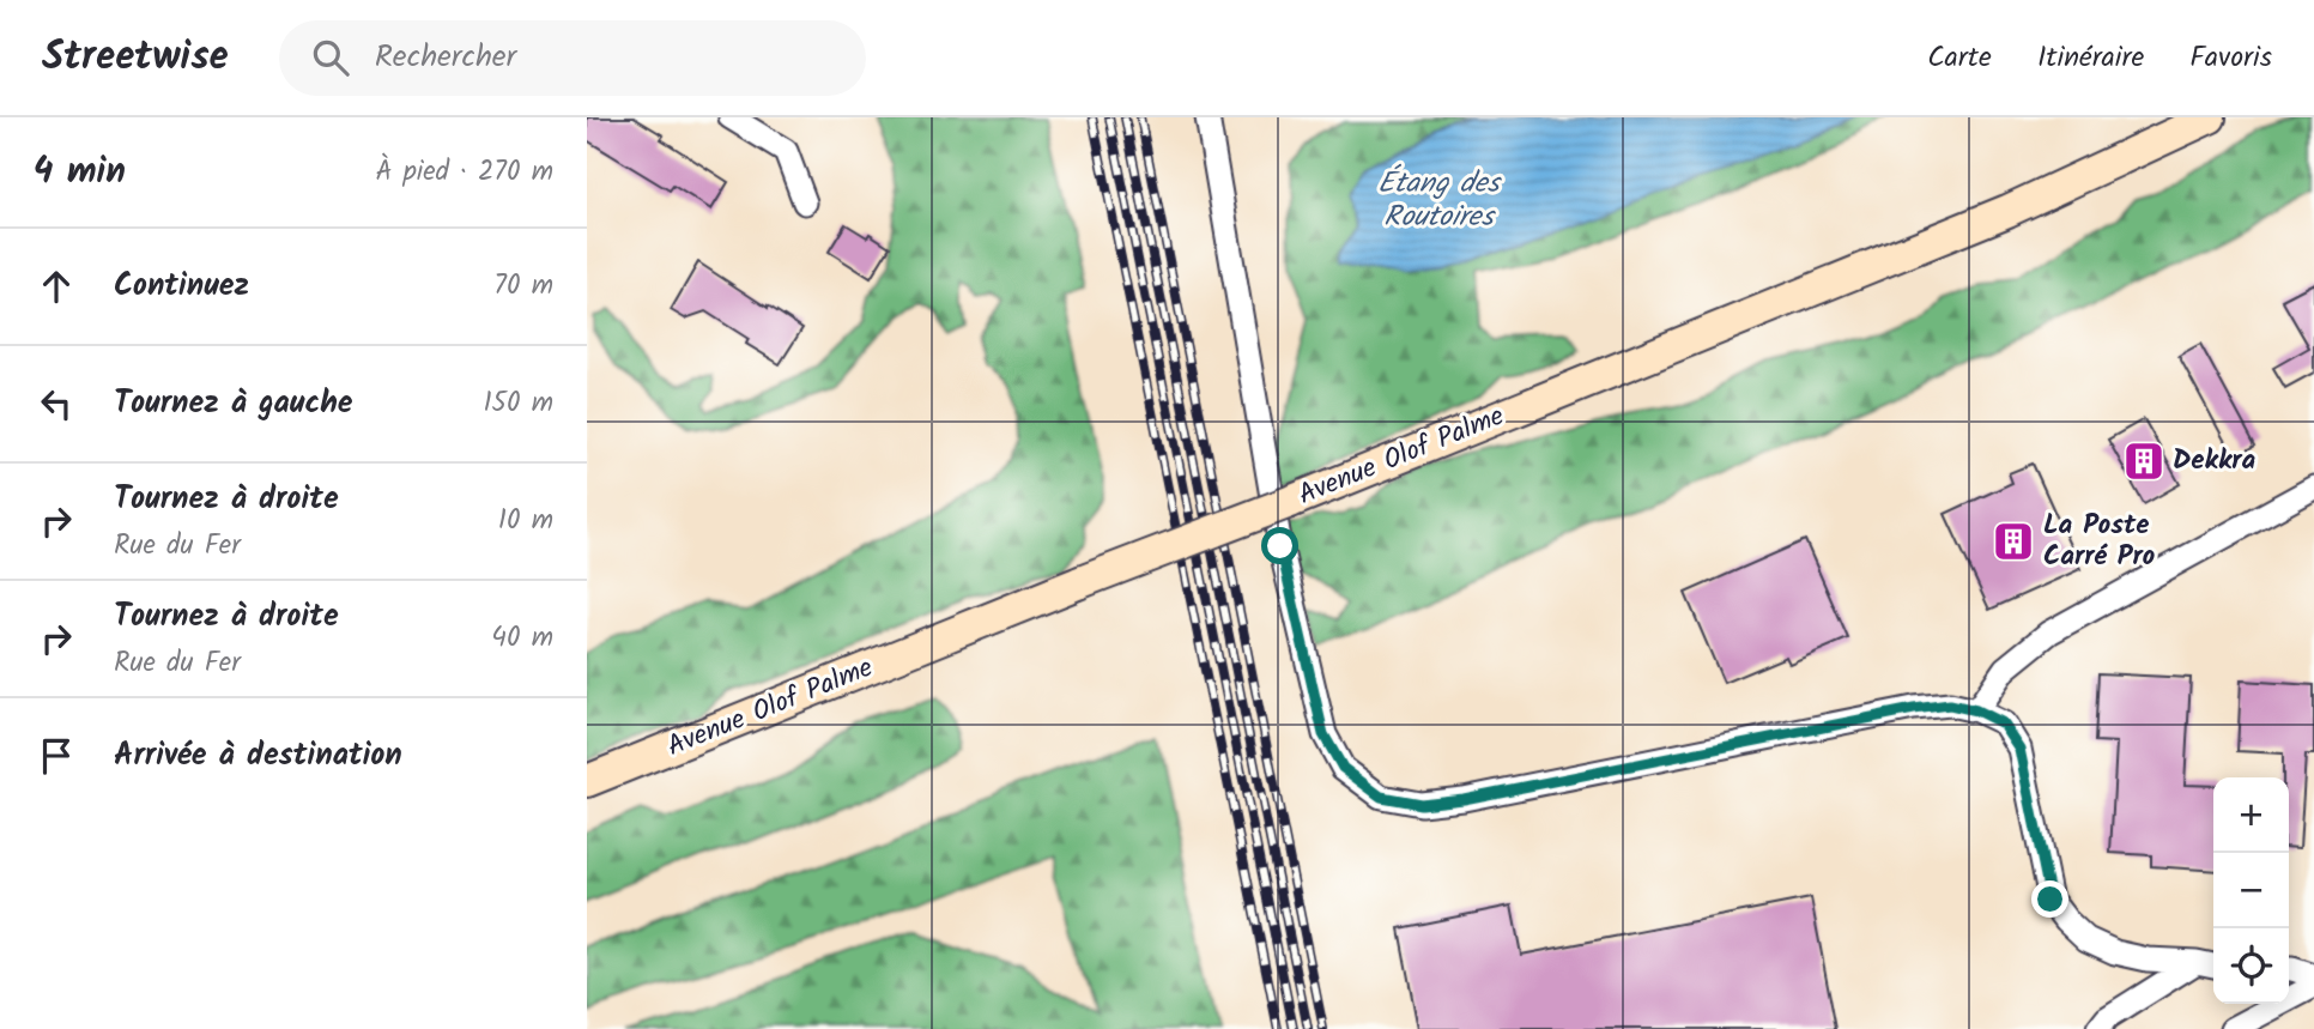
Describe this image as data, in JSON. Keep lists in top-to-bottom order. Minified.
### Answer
{"streets":{"main road":["Avenue Olof Palme"]},"water":["Étang des Routoires"],"places":{"building":["Dekkra","La Poste Carré Pro"]},"page":{"header":"Streetwise","search":"Rechercher","nav":["Carte","Itinéraire","Favoris"],"heading":["4 min","À pied · 270 m"],"list":[["Continuez","70 m"],["Tournez à gauche","150 m"],["Tournez à droite","Rue du Fer","10 m"],["Tournez à droite","Rue du Fer","40 m"],"Arrivée à destination"],"map_buttons":["+","−"]}}
